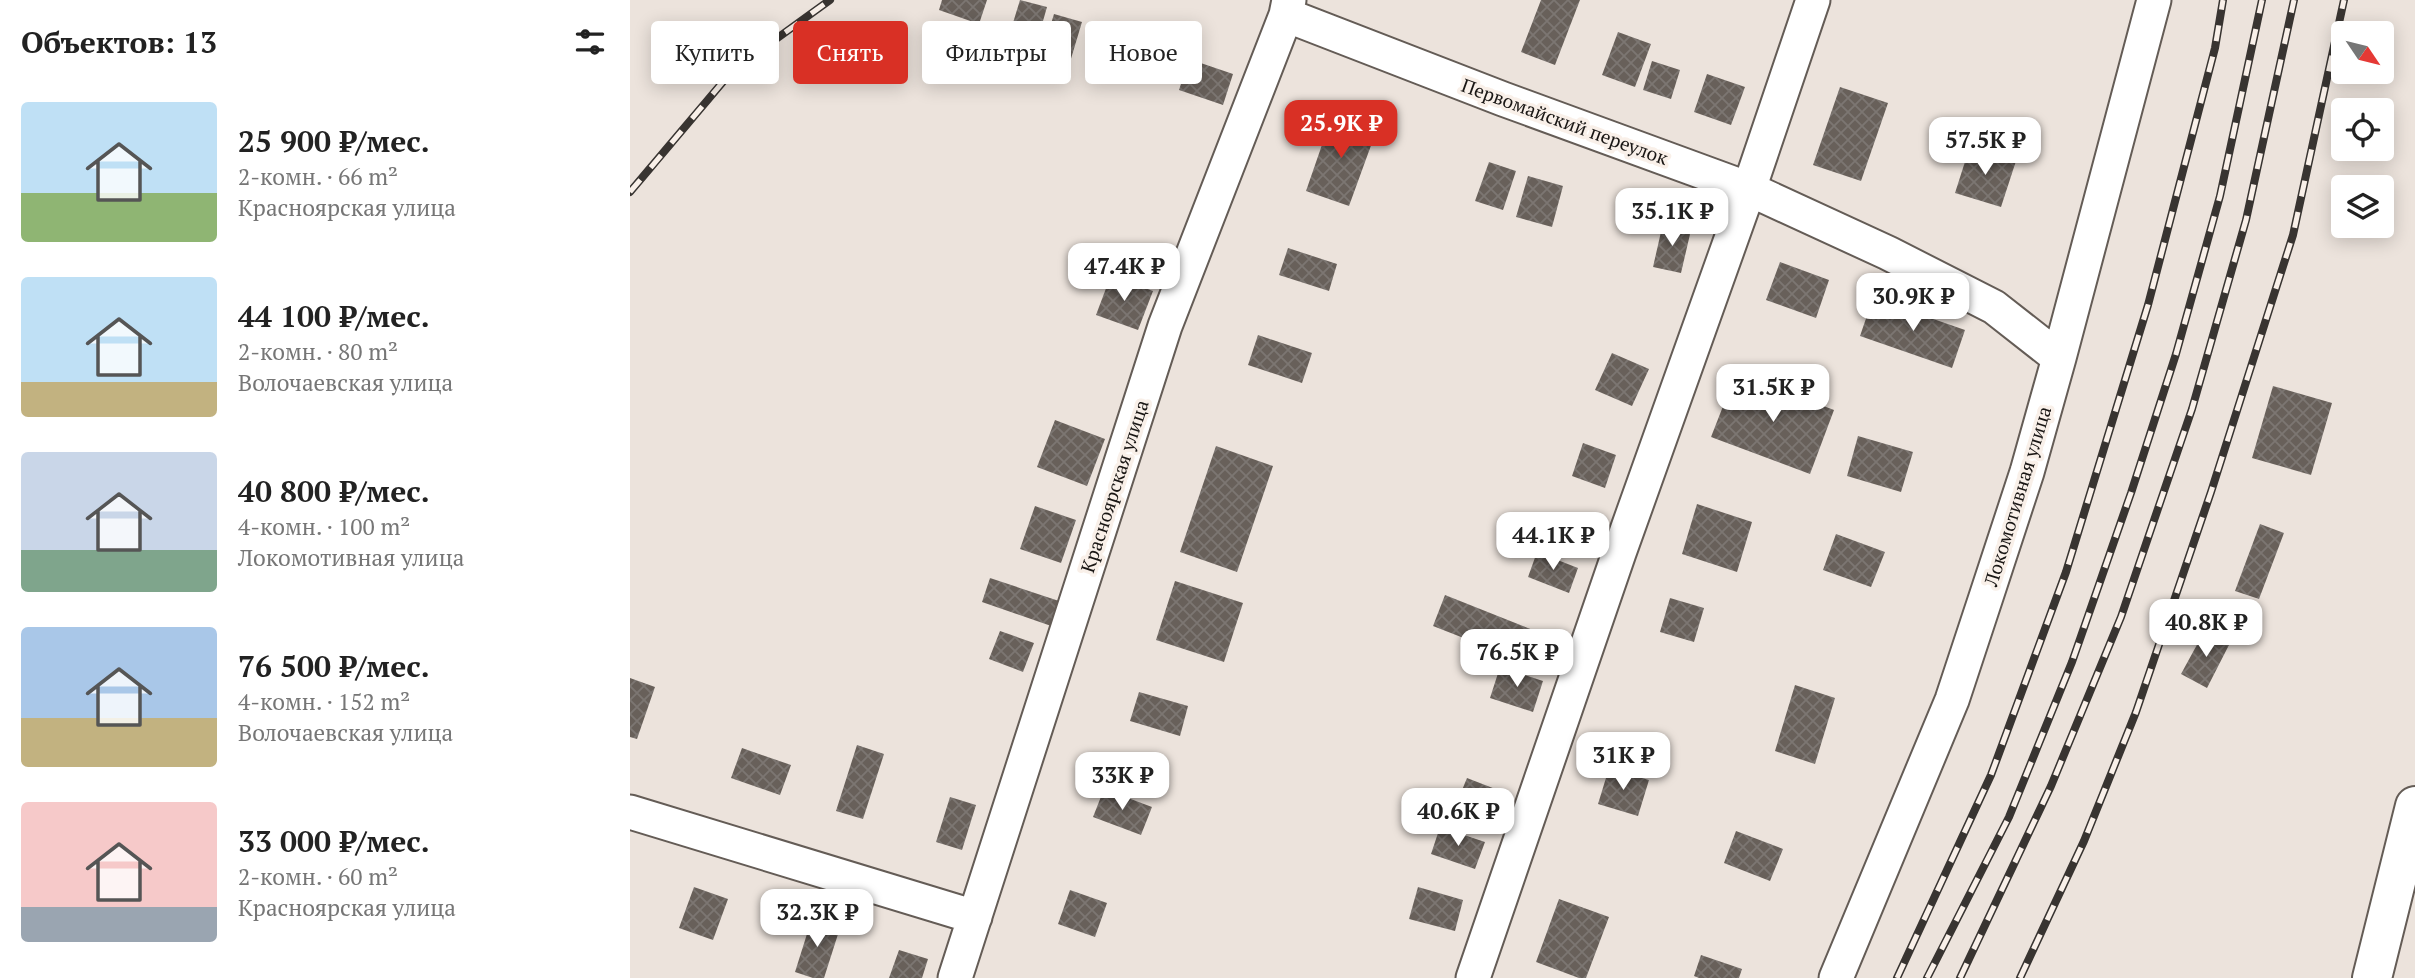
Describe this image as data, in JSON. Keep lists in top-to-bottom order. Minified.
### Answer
{"streets":{"street":["Первомайский переулок","Красноярская улица","Локомотивная улица"]},"crossings":[["Первомайский переулок","Красноярская улица"],["Первомайский переулок","Локомотивная улица"]],"north":"bottom right","page":{"heading":"Объектов: 13","chip":["Купить","Снять","Фильтры","Новое"],"list":[{"name":"25 900 ₽/мес.","note":"2-комн. · 66 m² · Красноярская улица"},{"name":"44 100 ₽/мес.","note":"2-комн. · 80 m² · Волочаевская улица"},{"name":"40 800 ₽/мес.","note":"4-комн. · 100 m² · Локомотивная улица"},{"name":"76 500 ₽/мес.","note":"4-комн. · 152 m² · Волочаевская улица"},{"name":"33 000 ₽/мес.","note":"2-комн. · 60 m² · Красноярская улица"}],"price":["25.9K ₽","57.5K ₽","35.1K ₽","47.4K ₽","30.9K ₽","31.5K ₽","44.1K ₽","40.8K ₽","76.5K ₽","31K ₽","33K ₽","40.6K ₽","32.3K ₽"]}}
